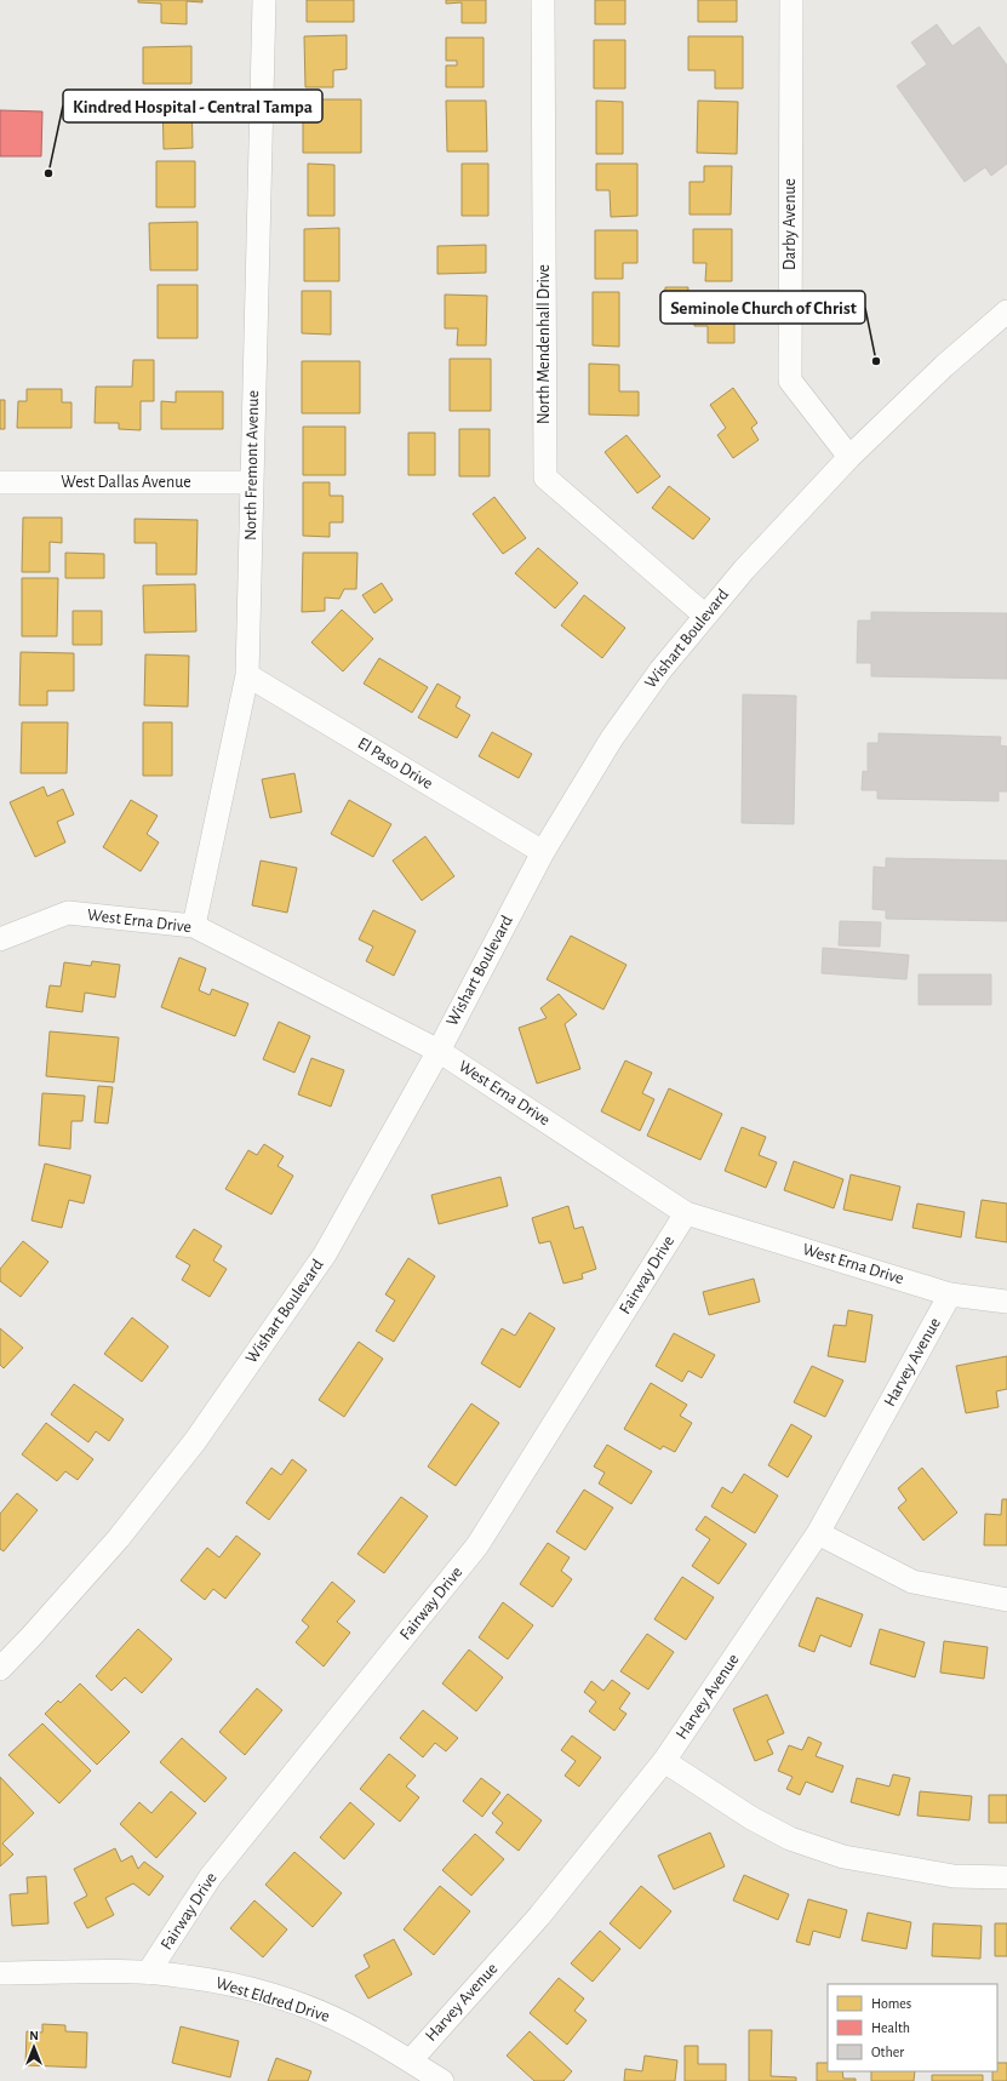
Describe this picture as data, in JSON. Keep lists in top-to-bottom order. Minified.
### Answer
{"streets":{"street":["Darby Avenue","North Mendenhall Drive","North Fremont Avenue","West Dallas Avenue","Wishart Boulevard","El Paso Drive","West Erna Drive","Fairway Drive","Harvey Avenue","West Eldred Drive"]},"crossings":[["Darby Avenue","Wishart Boulevard"],["North Mendenhall Drive","Wishart Boulevard"],["North Fremont Avenue","West Dallas Avenue"],["North Fremont Avenue","El Paso Drive"],["North Fremont Avenue","West Erna Drive"],["Wishart Boulevard","El Paso Drive"],["Wishart Boulevard","West Erna Drive"],["West Erna Drive","Fairway Drive"],["West Erna Drive","Harvey Avenue"],["Fairway Drive","West Eldred Drive"],["Harvey Avenue","West Eldred Drive"]],"places":["Kindred Hospital - Central Tampa","Seminole Church of Christ"],"legend":["Homes","Health","Other"],"north":"top"}
